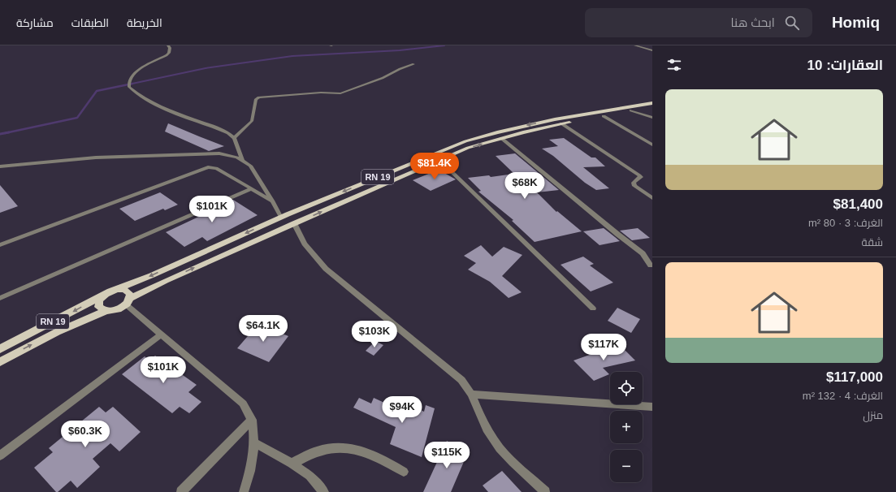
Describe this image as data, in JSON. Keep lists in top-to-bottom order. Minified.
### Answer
{"streets":{"main road":["RN 19"]},"page":{"header":"Homiq","search":"ابحث هنا","nav":["الخريطة","الطبقات","مشاركة"],"heading":"العقارات: 10","list":[{"name":"$81,400","note":"الغرف: 3 · 80 m² · شقة"},{"name":"$117,000","note":"الغرف: 4 · 132 m² · منزل"}],"price":["$81.4K","$68K","$101K","$64.1K","$103K","$117K","$101K","$94K","$60.3K","$115K"],"map_buttons":["+","−"]}}
